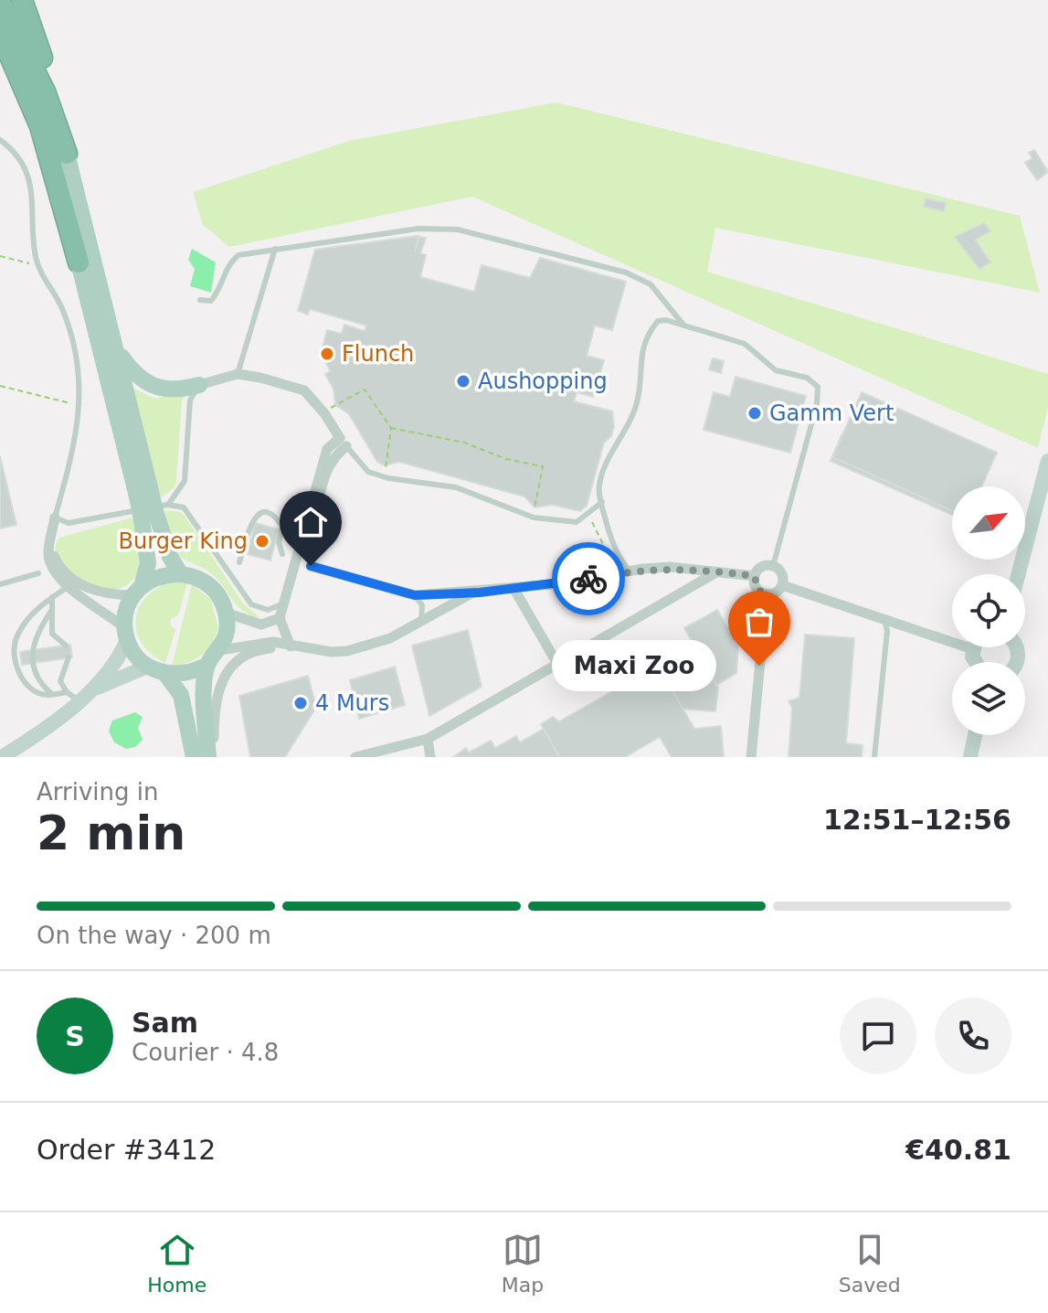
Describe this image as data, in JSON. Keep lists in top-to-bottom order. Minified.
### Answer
{"places":["Flunch","Aushopping","Gamm Vert","Burger King","Maxi Zoo","4 Murs"],"north":"top right","page":{"bubble":"Maxi Zoo","heading":["2 min","Arriving in","12:51–12:56"],"panel":["Sam","Courier · 4.8","Order #3412","€40.81"],"bar":"On the way · 200 m","round":"S","tabs":["Home","Map","Saved"]}}
